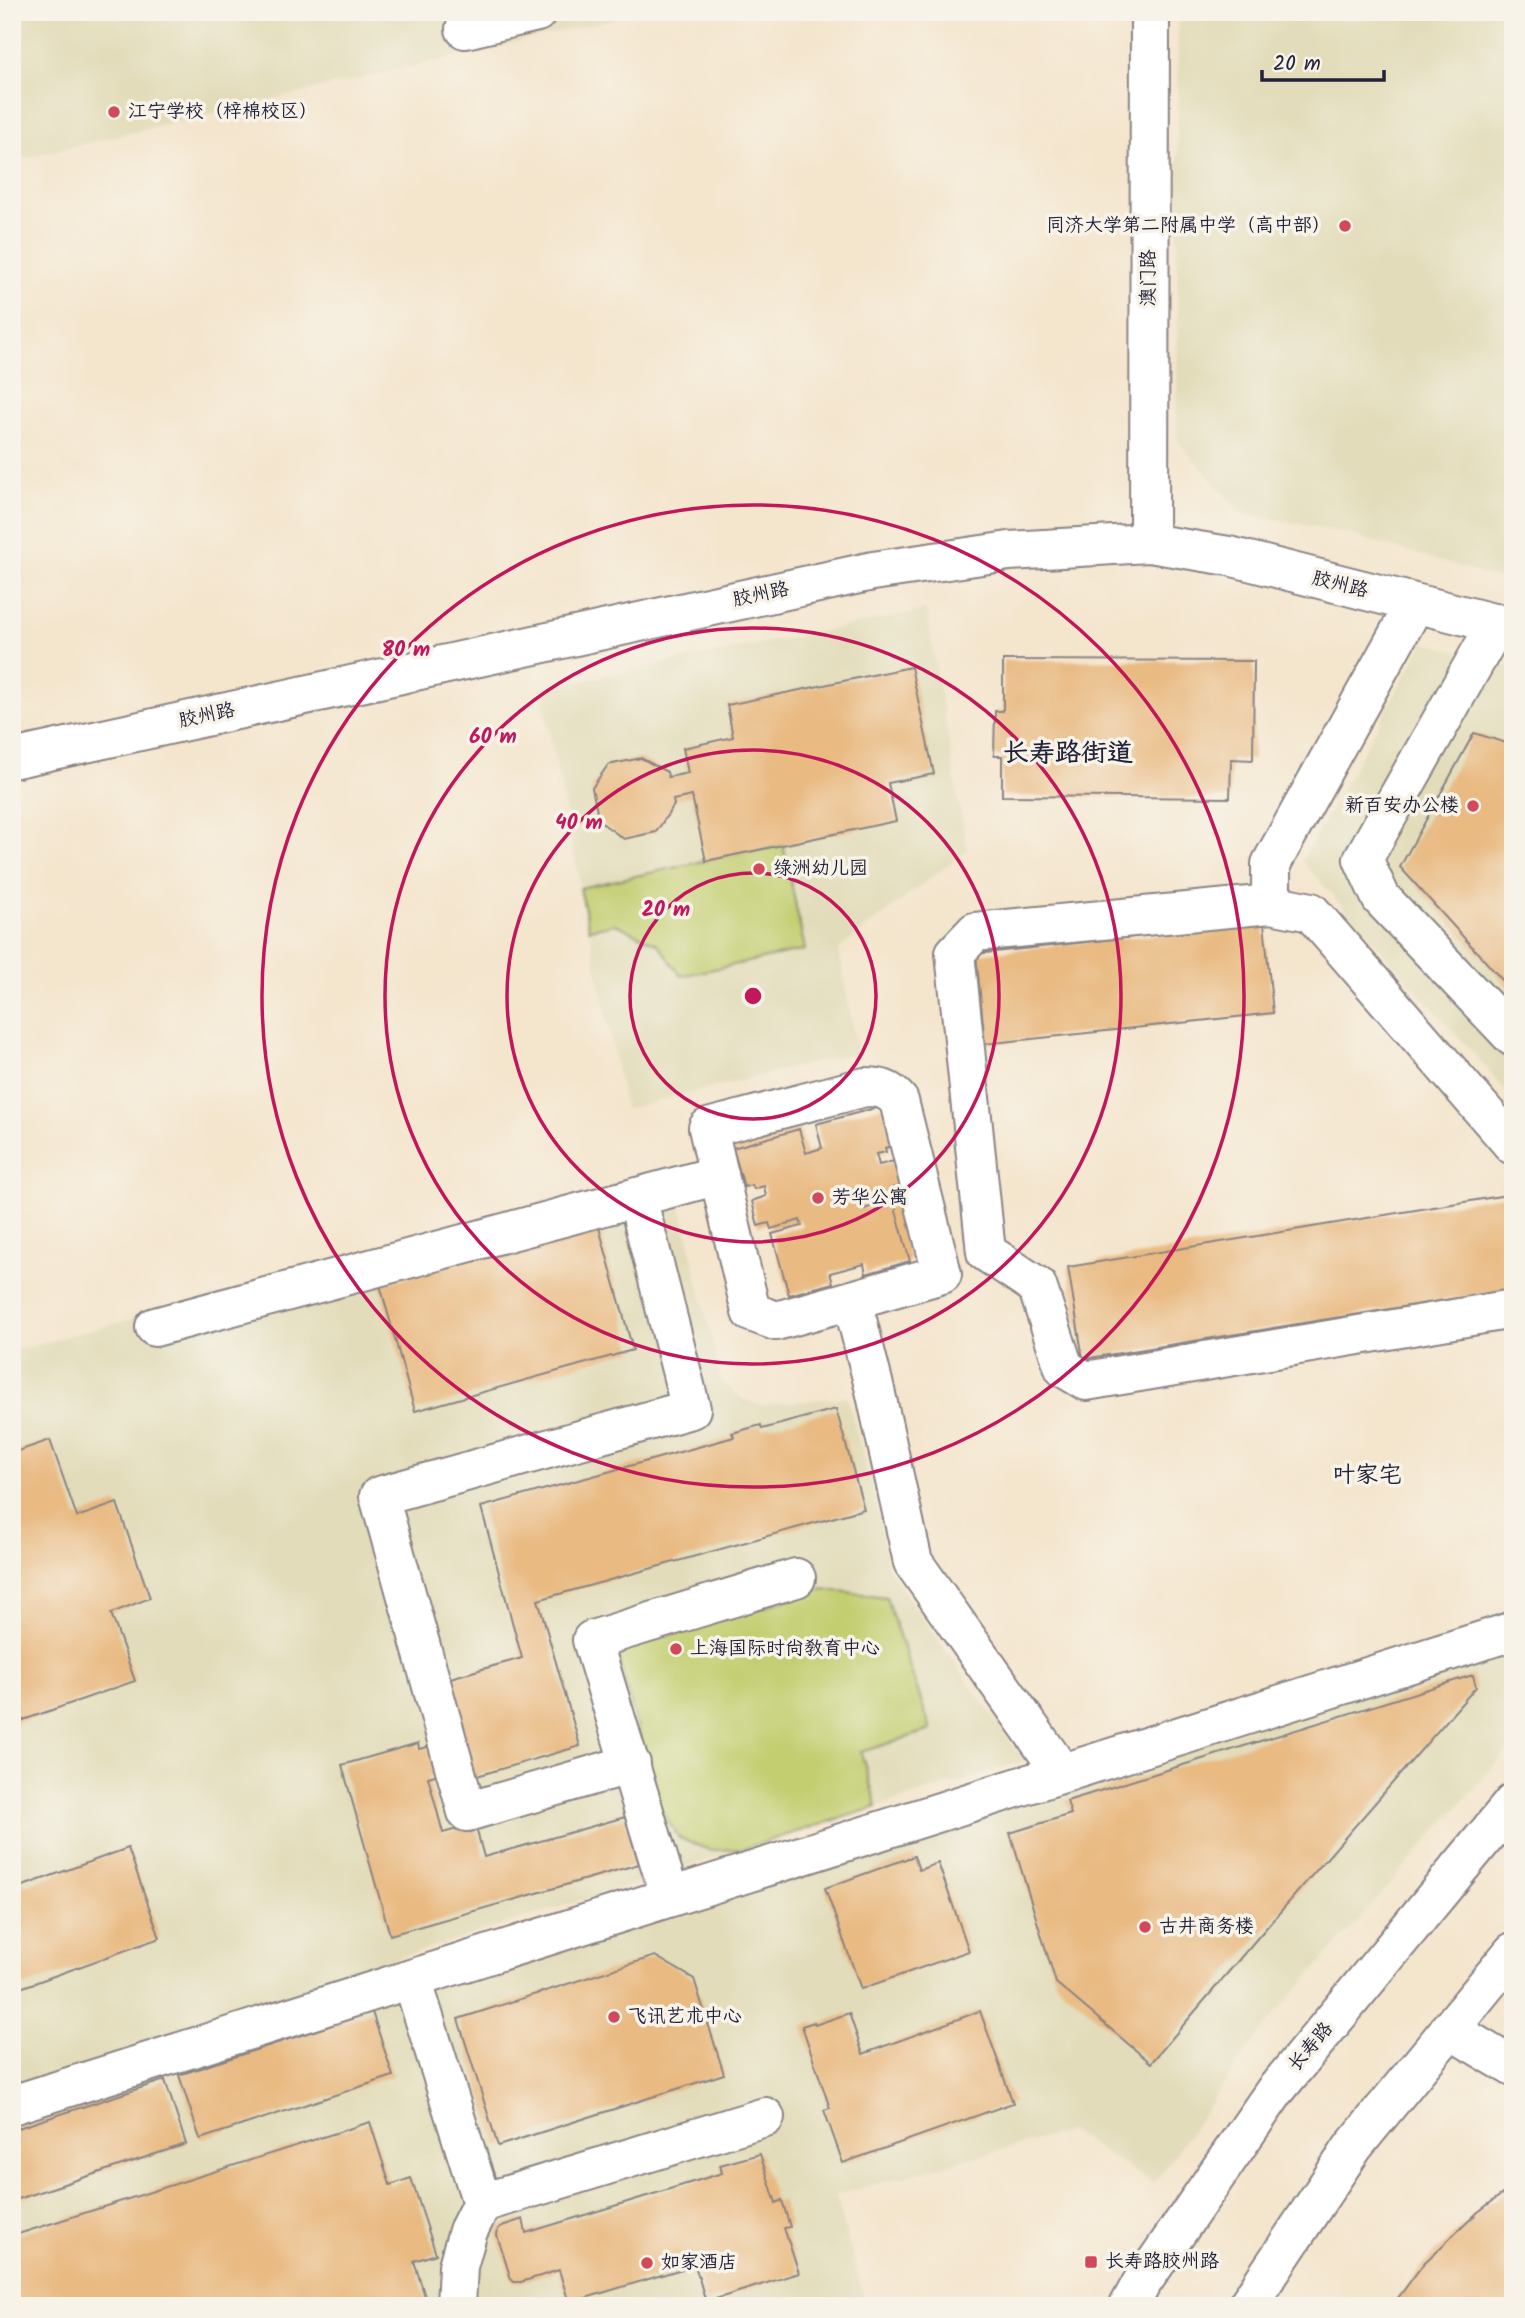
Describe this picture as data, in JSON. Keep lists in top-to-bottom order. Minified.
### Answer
{"streets":{"street":["澳门路","胶州路","长寿路"]},"crossings":[["澳门路","胶州路"]],"districts":["长寿路街道","叶家宅"],"places":{"other":["江宁学校（梓棉校区）","同济大学第二附属中学（高中部）","新百安办公楼","绿洲幼儿园","芳华公寓","上海国际时尚教育中心","古井商务楼","飞讯艺术中心","如家酒店"],"transit":["长寿路胶州路"]},"scale_bar":"20 m","rings":["80 m","60 m","40 m","20 m"]}
